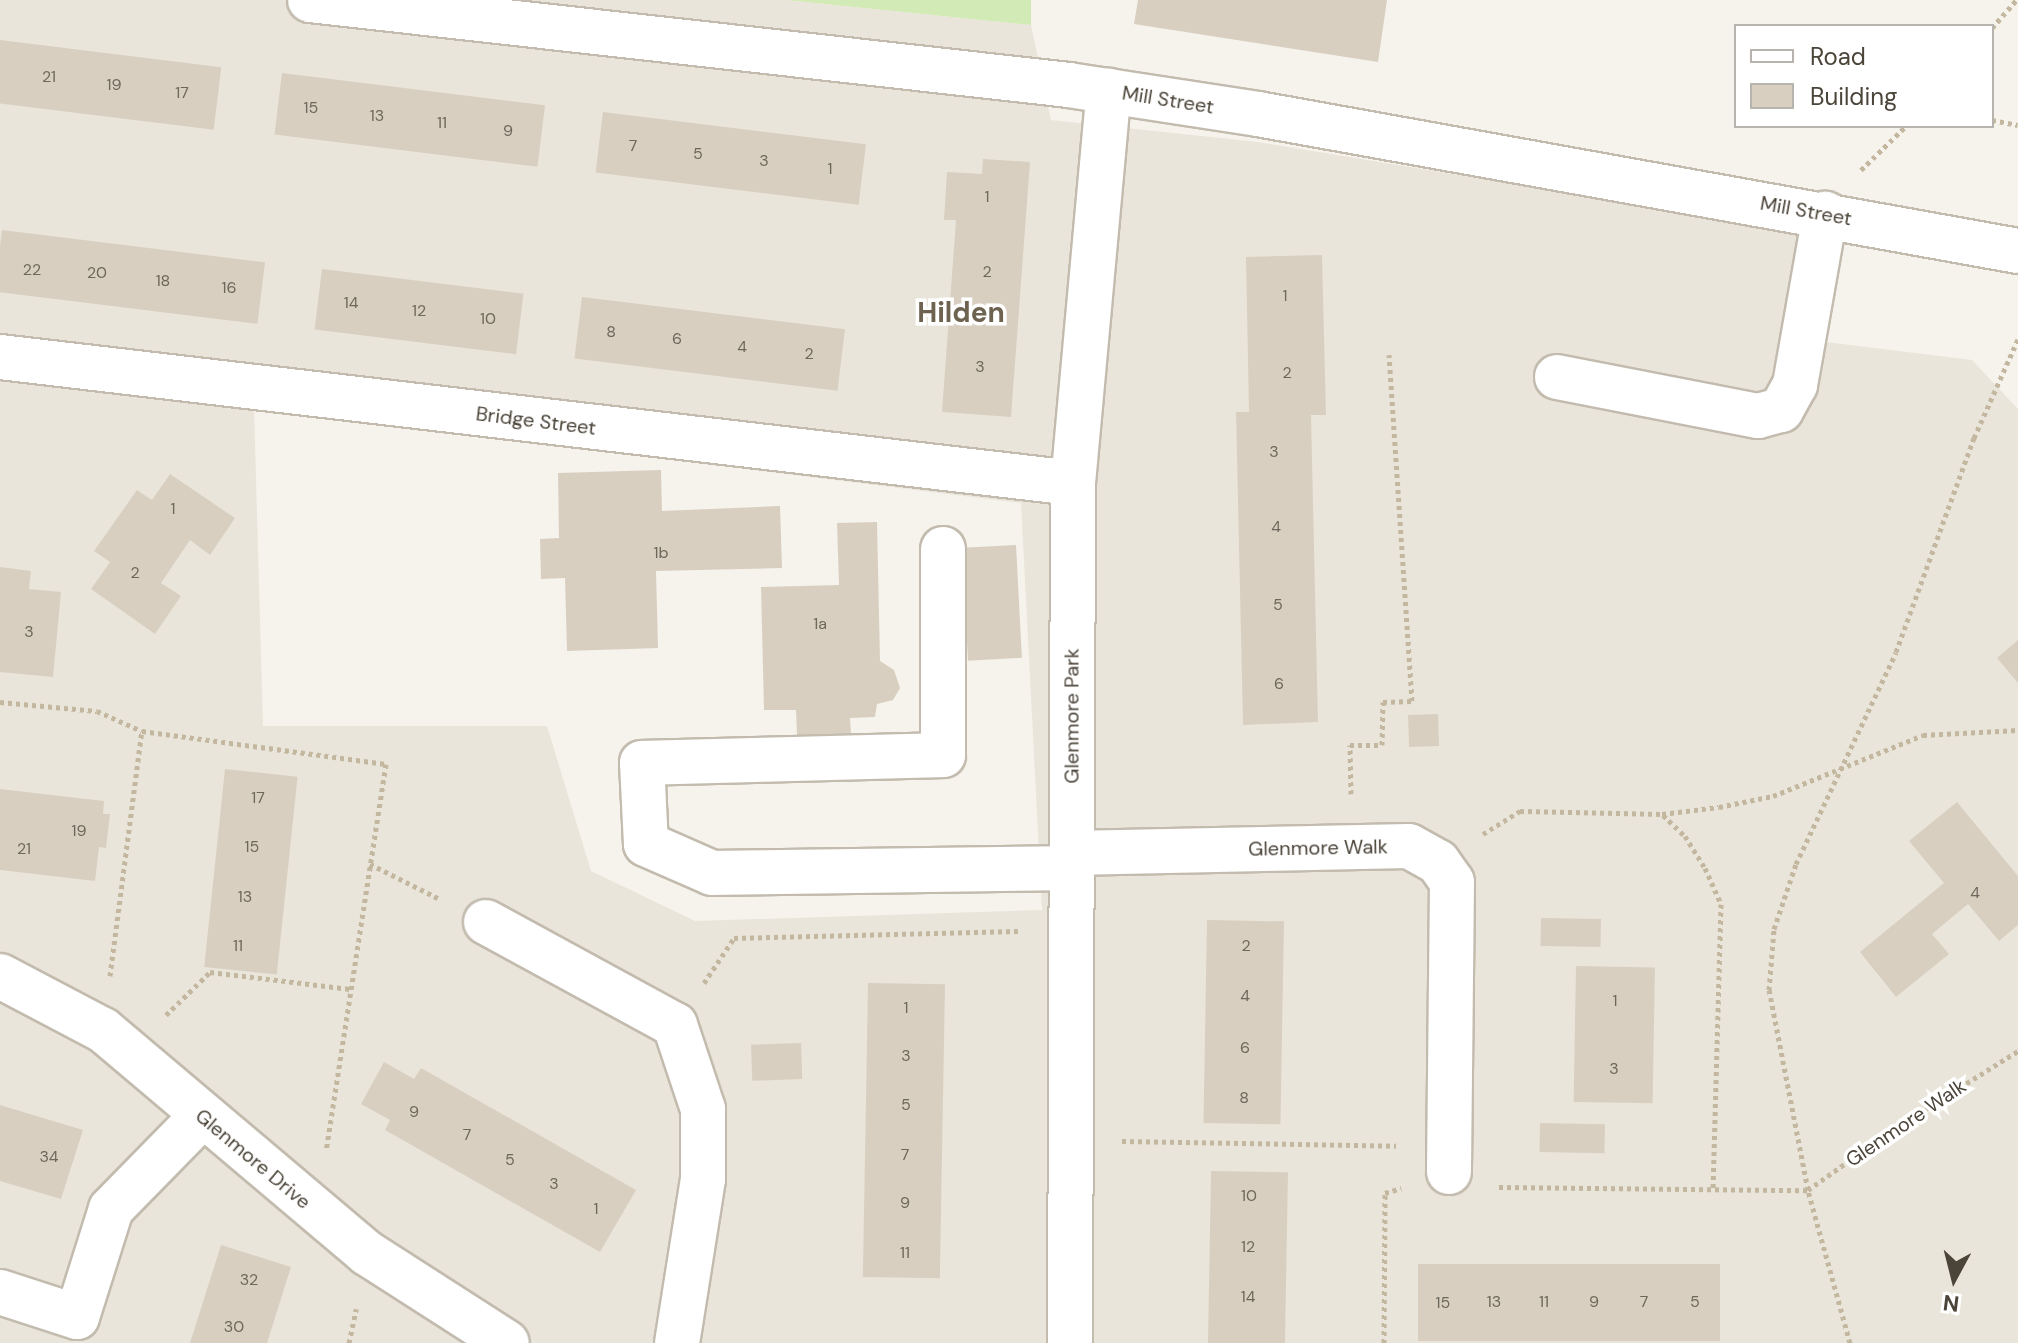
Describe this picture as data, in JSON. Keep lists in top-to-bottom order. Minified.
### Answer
{"streets":{"street":["Mill Street","Bridge Street","Glenmore Park","Glenmore Walk","Glenmore Drive"]},"crossings":[["Mill Street","Glenmore Park"],["Bridge Street","Glenmore Park"],["Glenmore Park","Glenmore Walk"]],"districts":["Hilden"],"house_numbers":["21","19","17","15","13","11","9","7","5","3","1","1","22","2","20","18","16","1","14","12","10","8","6","4","2","3","2","3","1","4","1b","2","5","1a","3","6","17","19","15","21","4","13","11","2","4","1","1","6","3","3","8","5","9","7","7","34","5","3","10","9","1","12","11","32","14","13","11","9","7","5","15","30"],"legend":["Road","Building"],"north":"bottom"}
